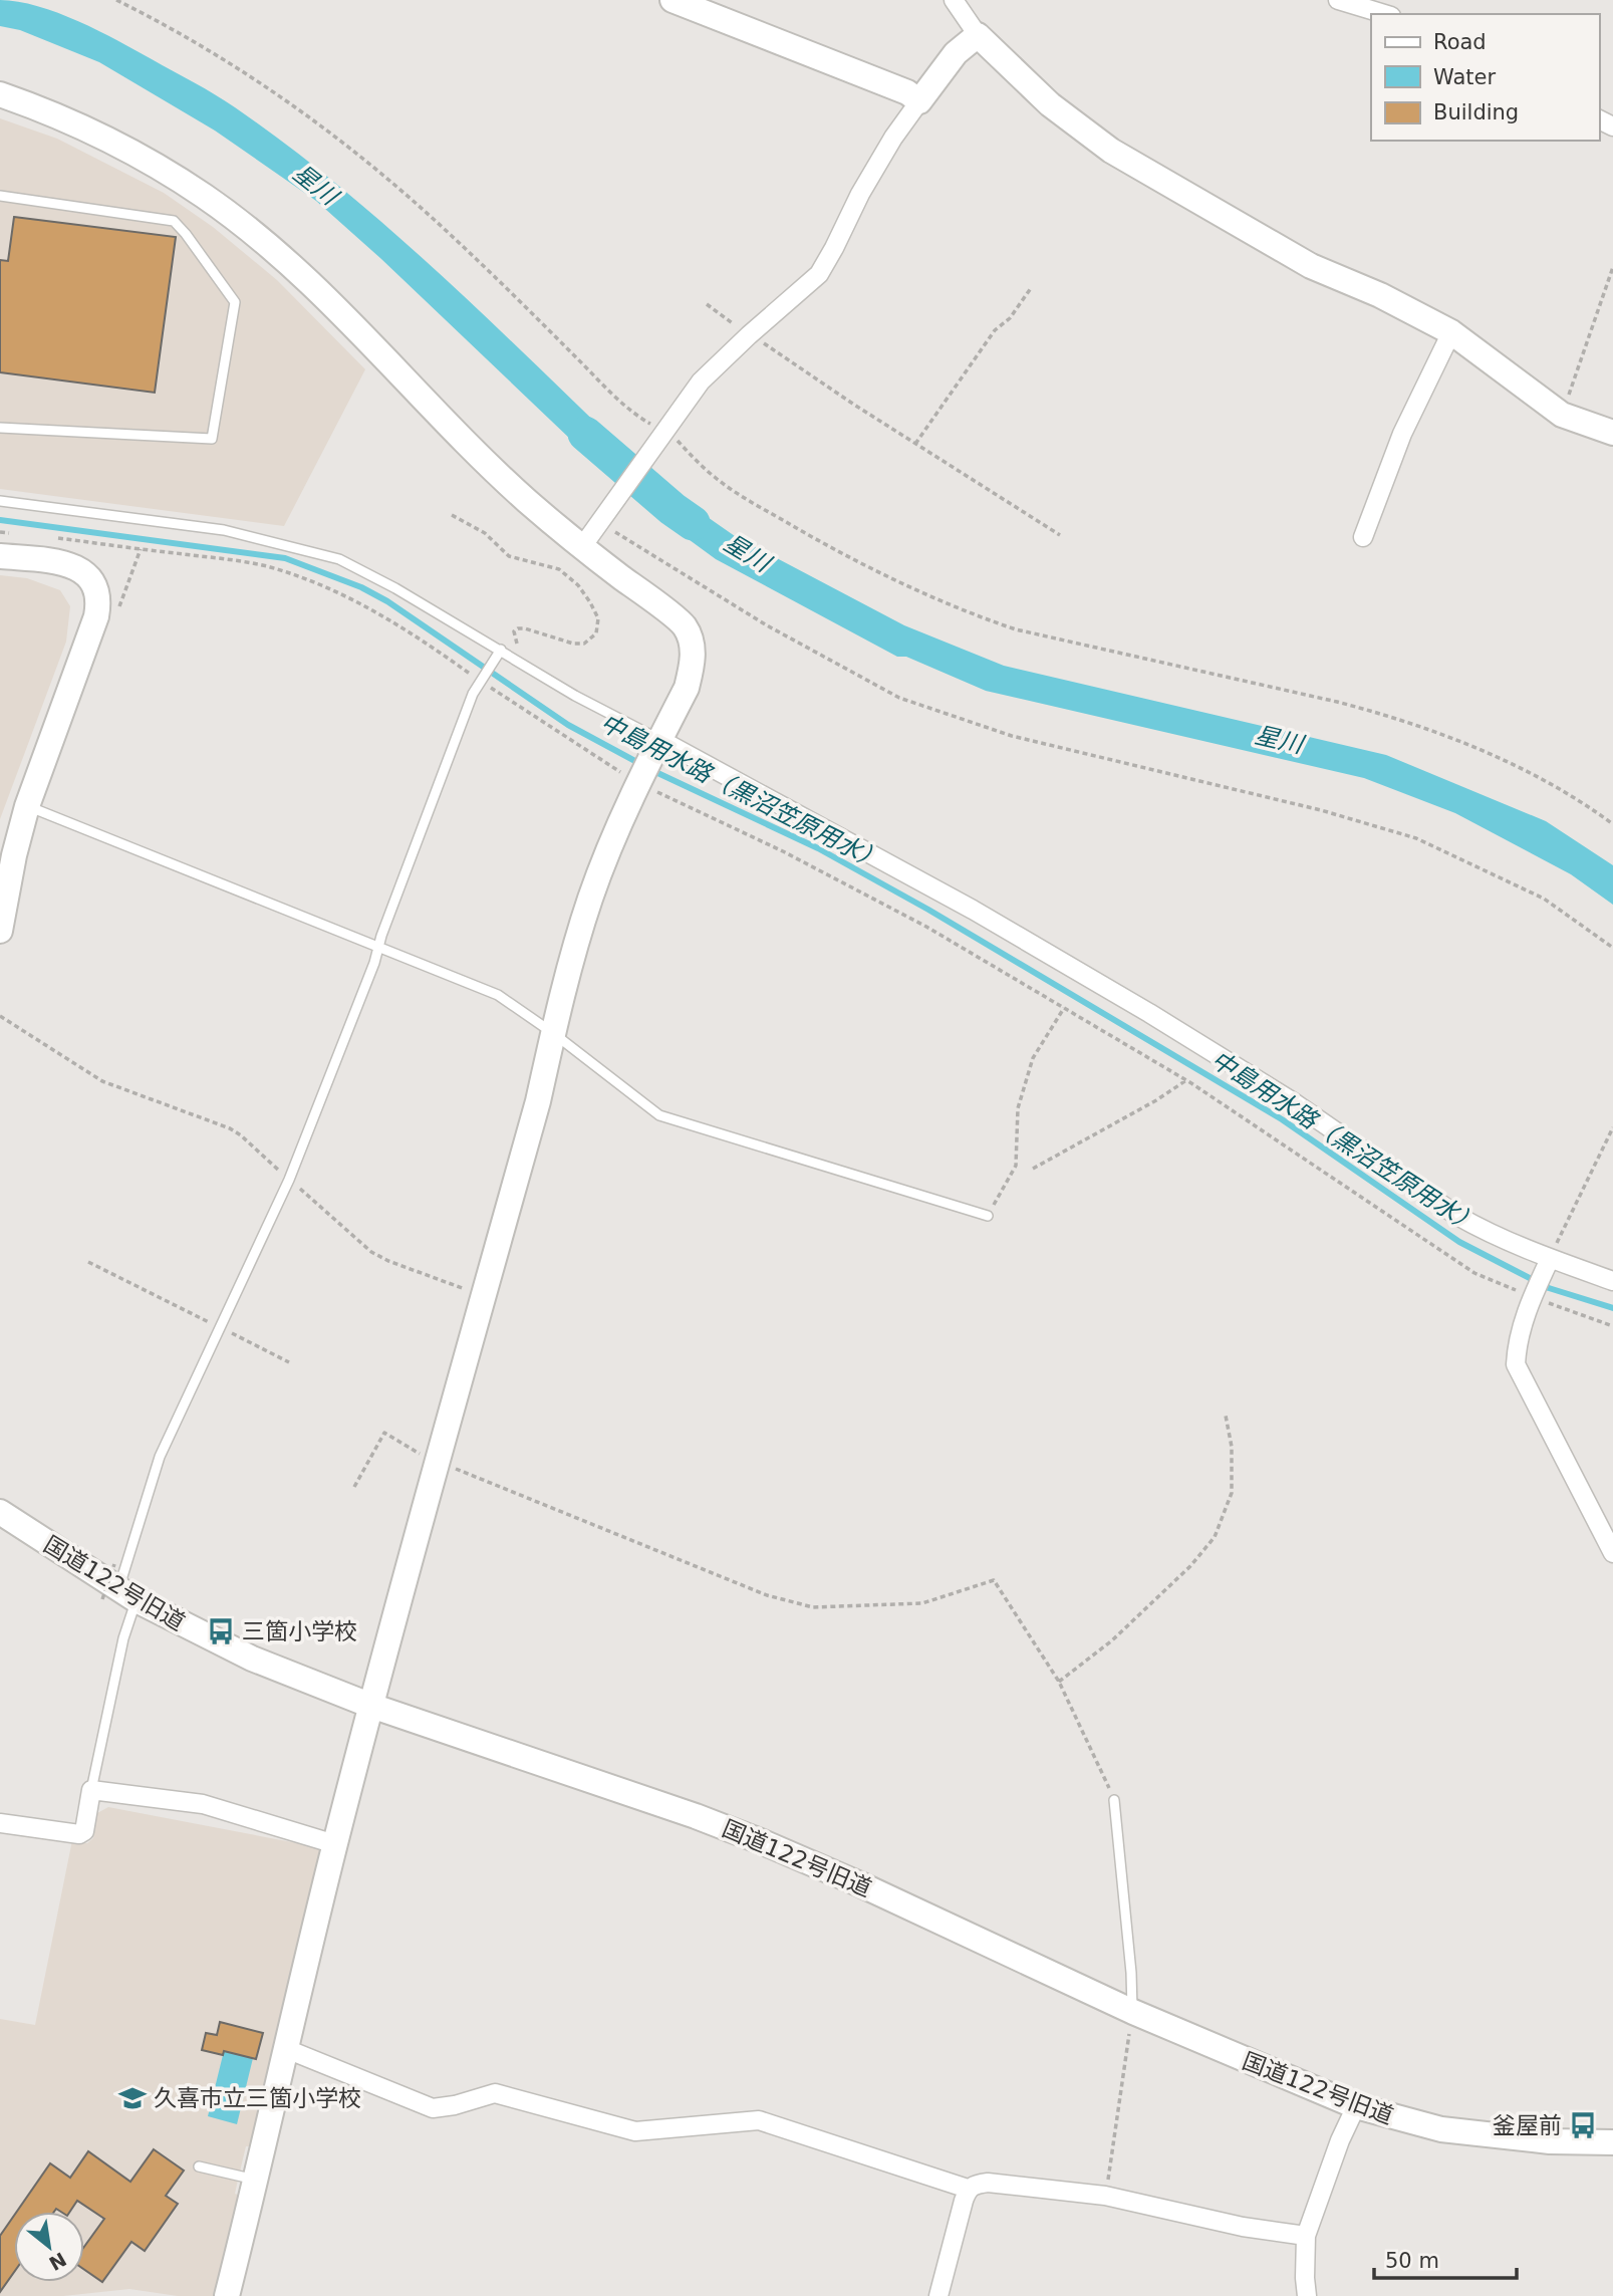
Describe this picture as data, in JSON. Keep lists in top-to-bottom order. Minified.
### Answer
{"streets":{"street":["国道122号旧道"]},"water":["星川","中島用水路（黒沼笠原用水）"],"places":{"bus stop":["三箇小学校","釜屋前"],"school or university":["久喜市立三箇小学校"]},"legend":["Road","Water","Building"],"scale_bar":"50 m","north":"bottom right"}
